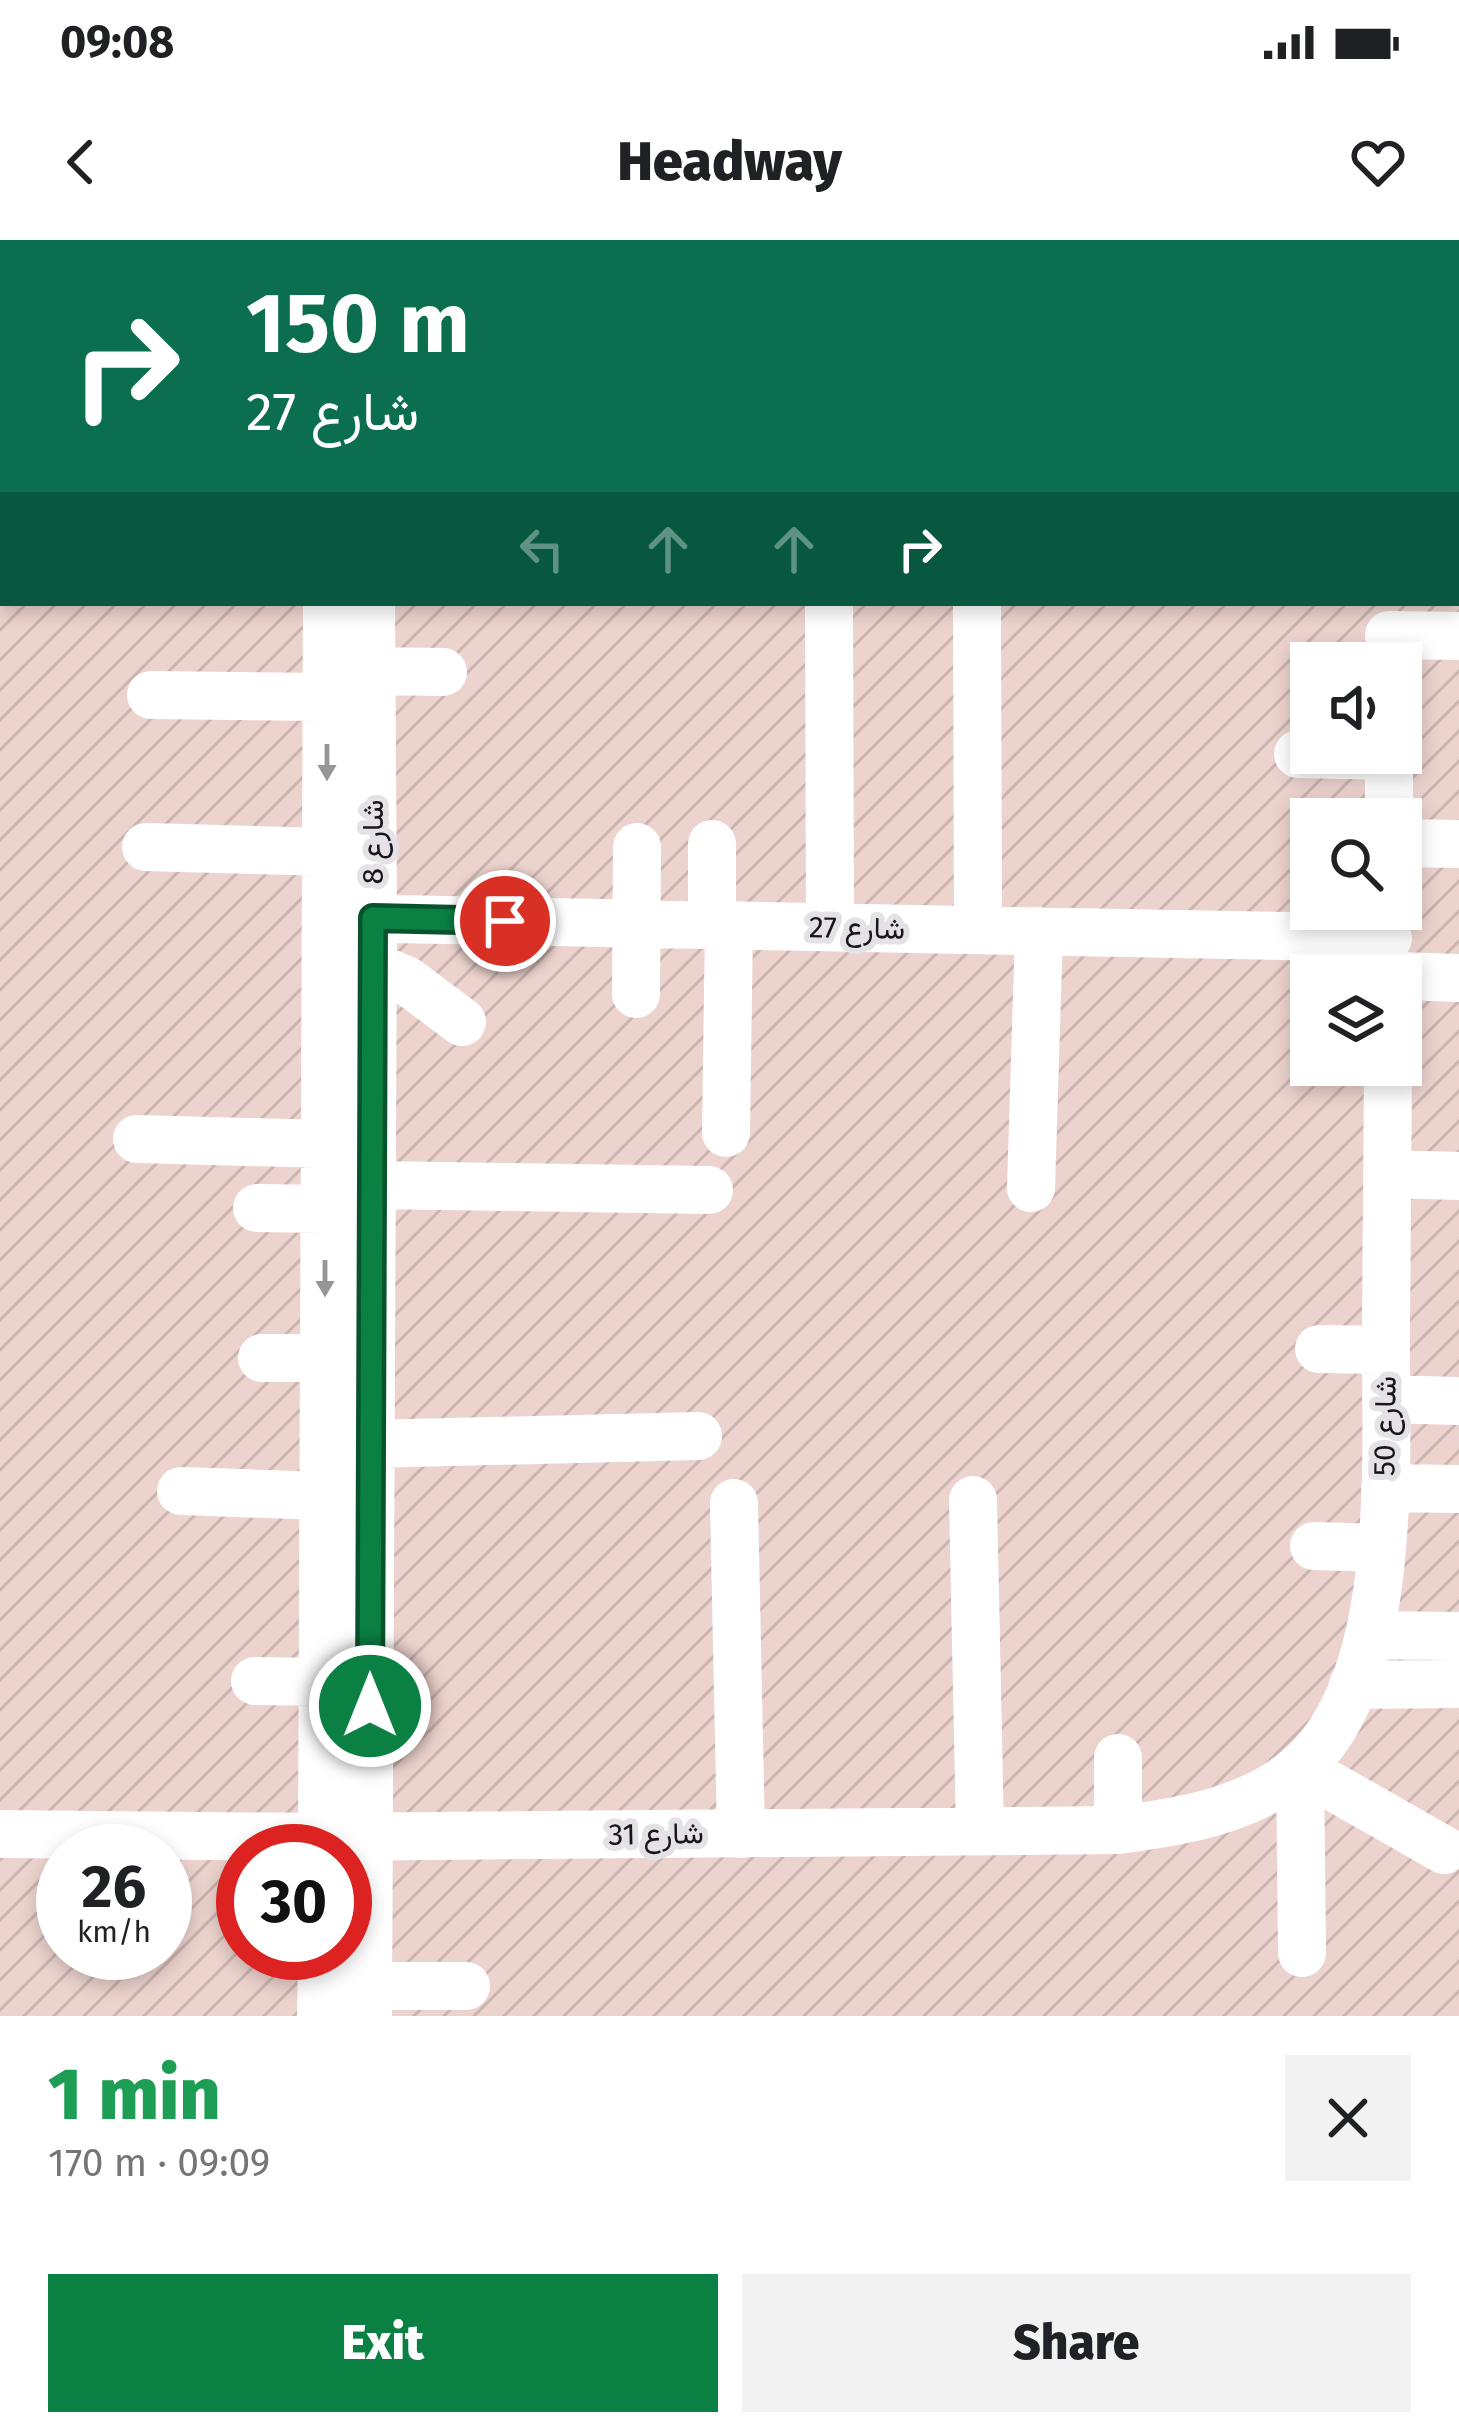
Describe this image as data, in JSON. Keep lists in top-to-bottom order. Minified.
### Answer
{"streets":{"street":["شارع 8","شارع 27","شارع 50","شارع 31"]},"crossings":[["شارع 8","شارع 27"],["شارع 50","شارع 31"]],"page":{"status":"09:08","header":"Headway","turn":["150 m","شارع 27"],"speed":"26 km/h","limit":"30","heading":["1 min","170 m · 09:09"],"buttons":["Exit","Share"]}}
